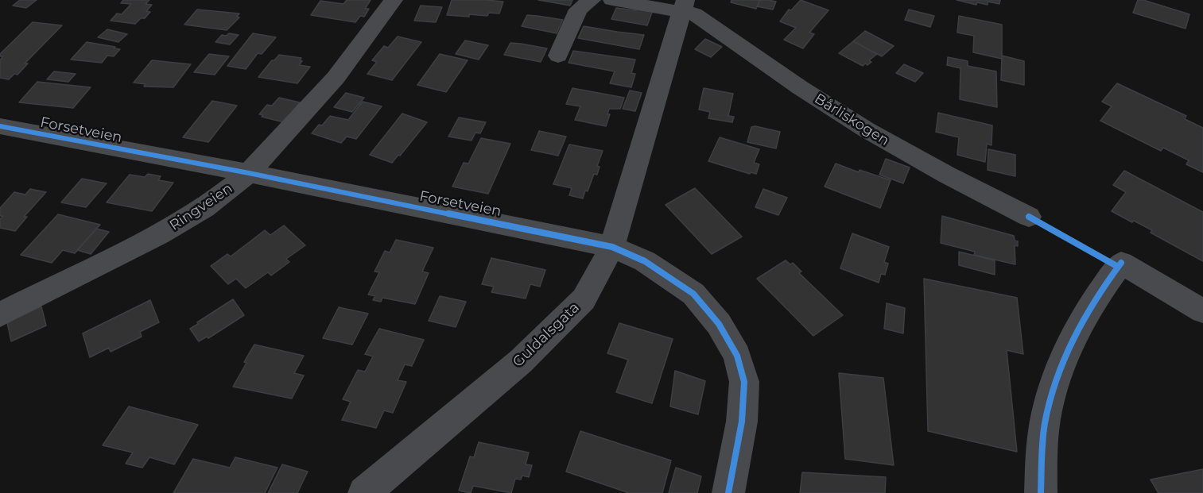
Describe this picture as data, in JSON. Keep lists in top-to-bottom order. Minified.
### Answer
{"streets":{"street":["Bårliskogen","Forsetveien","Ringveien","Guldalsgata"]},"crossings":[["Bårliskogen","Guldalsgata"],["Forsetveien","Ringveien"],["Forsetveien","Guldalsgata"]]}
